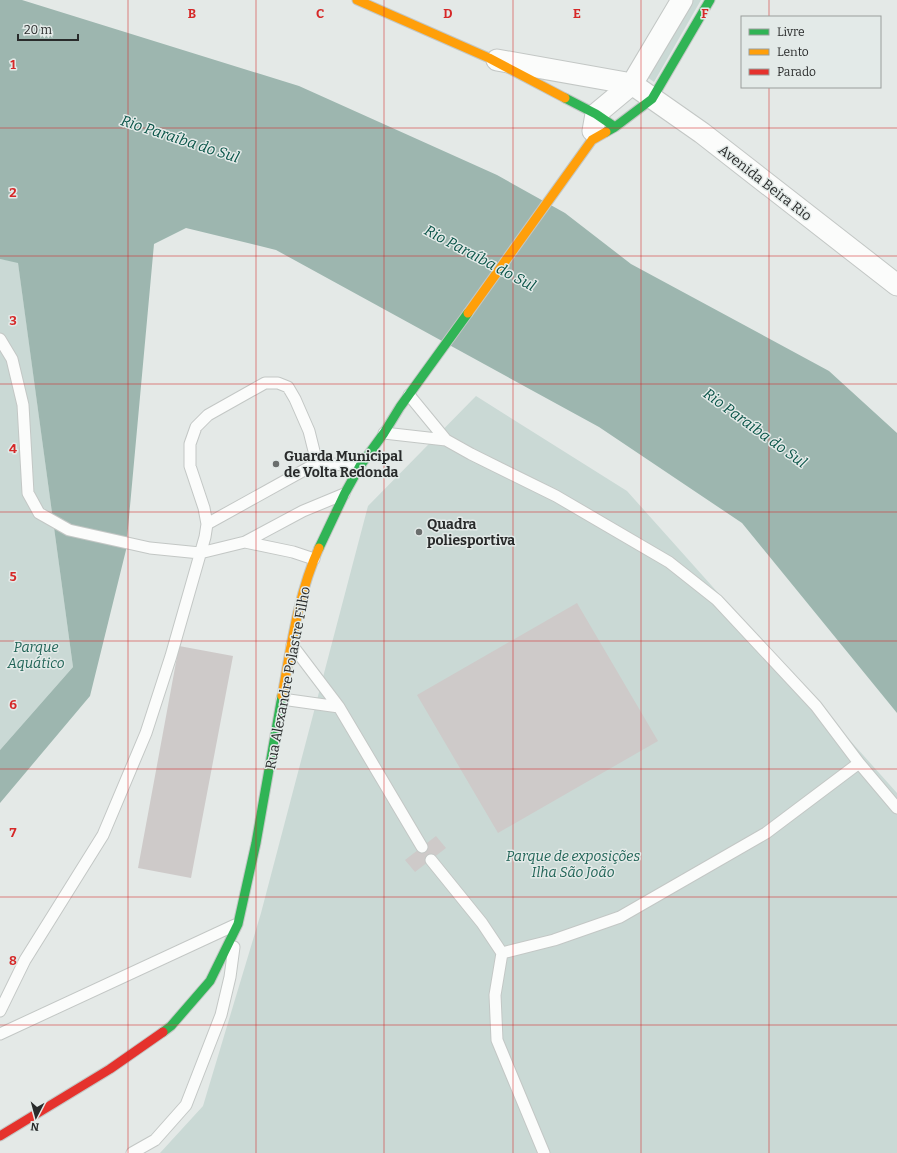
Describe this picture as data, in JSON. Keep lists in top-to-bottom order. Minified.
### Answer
{"streets":{"street":["Avenida Beira Rio","Rua Alexandre Polastre Filho"]},"crossings":[["Avenida Beira Rio","Rua Alexandre Polastre Filho"]],"water":["Rio Paraíba do Sul"],"parks":["Parque Aquático","Parque de exposições Ilha São João"],"places":["Guarda Municipal de Volta Redonda","Quadra poliesportiva"],"legend":["Livre","Lento","Parado"],"scale_bar":"20 m","north":"bottom","grid":{"columns":["B","C","D","E","F"],"rows":["1","2","3","4","5","6","7","8"]}}
